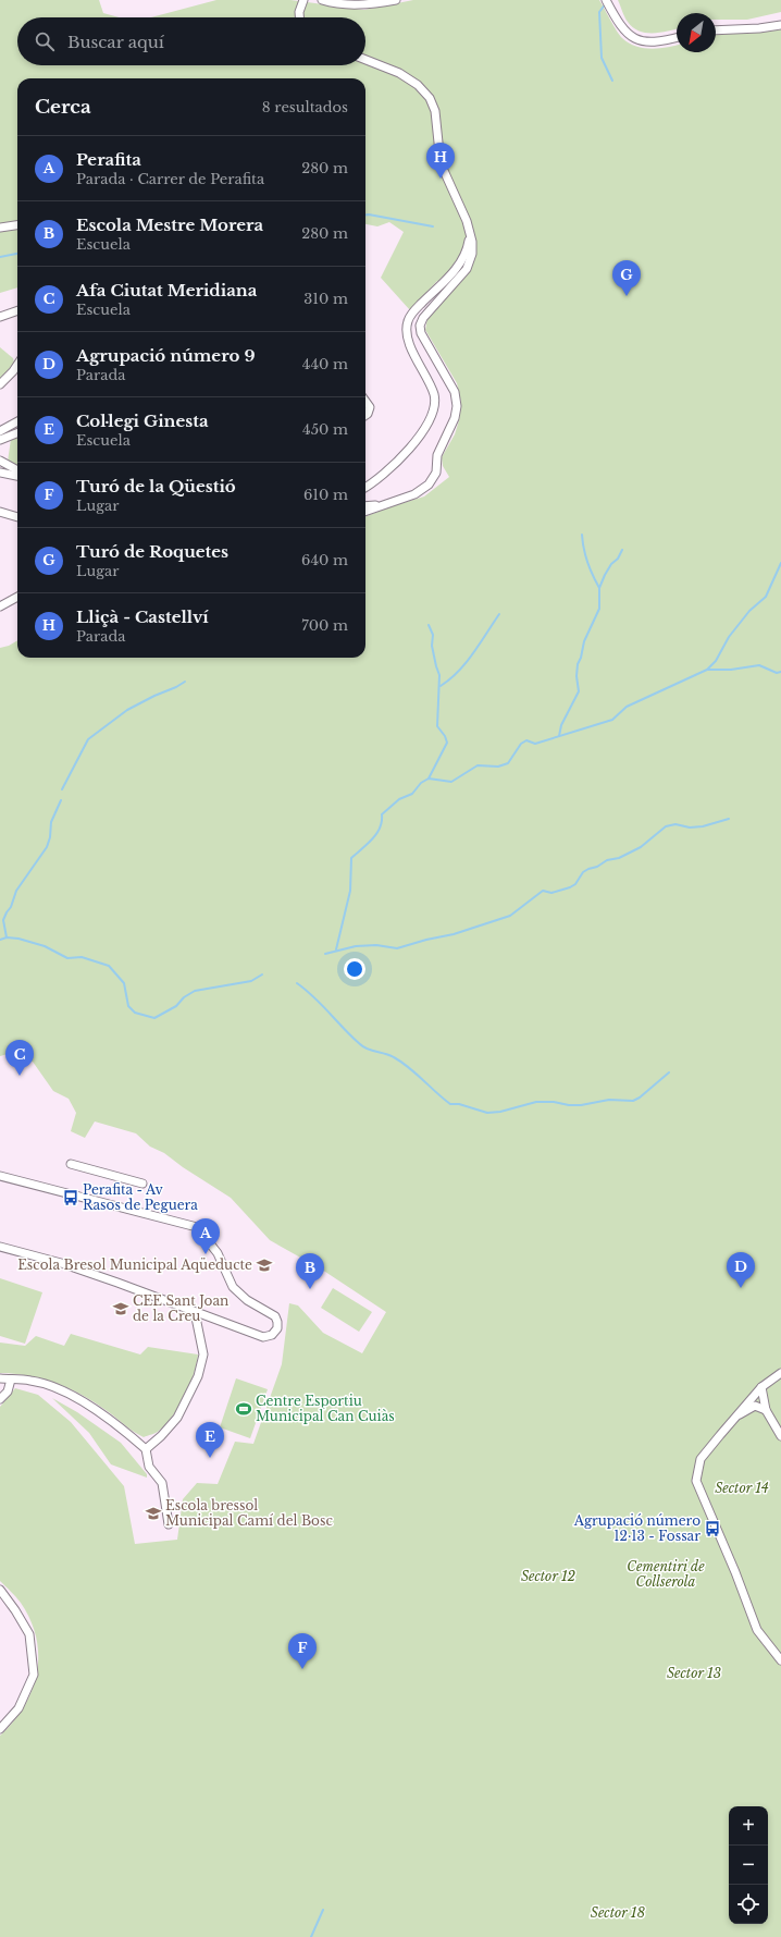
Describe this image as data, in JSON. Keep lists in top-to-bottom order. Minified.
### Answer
{"parks":["Sector 14","Cementiri de Collserola","Sector 12","Sector 13","Sector 18"],"places":{"bus stop":["Perafita - Av Rasos de Peguera","Agrupació número 12·13 - Fossar"],"school or university":["Escola Bresol Municipal Aqüeducte","CEE Sant Joan de la Creu","Escola bressol Municipal Camí del Bosc"],"sports":["Centre Esportiu Municipal Can Cuiàs"]},"north":"bottom left","page":{"search":"Buscar aquí","heading":["Cerca","8 resultados"],"list":[{"mark":"A","name":"Perafita","note":"Parada · Carrer de Perafita","value":"280 m"},{"mark":"B","name":"Escola Mestre Morera","note":"Escuela","value":"280 m"},{"mark":"C","name":"Afa Ciutat Meridiana","note":"Escuela","value":"310 m"},{"mark":"D","name":"Agrupació número 9","note":"Parada","value":"440 m"},{"mark":"E","name":"Col·legi Ginesta","note":"Escuela","value":"450 m"},{"mark":"F","name":"Turó de la Qüestió","note":"Lugar","value":"610 m"},{"mark":"G","name":"Turó de Roquetes","note":"Lugar","value":"640 m"},{"mark":"H","name":"Lliçà - Castellví","note":"Parada","value":"700 m"}],"pins":["H","G","C","A","D","B","E","F"],"map_buttons":["+","−"]}}
